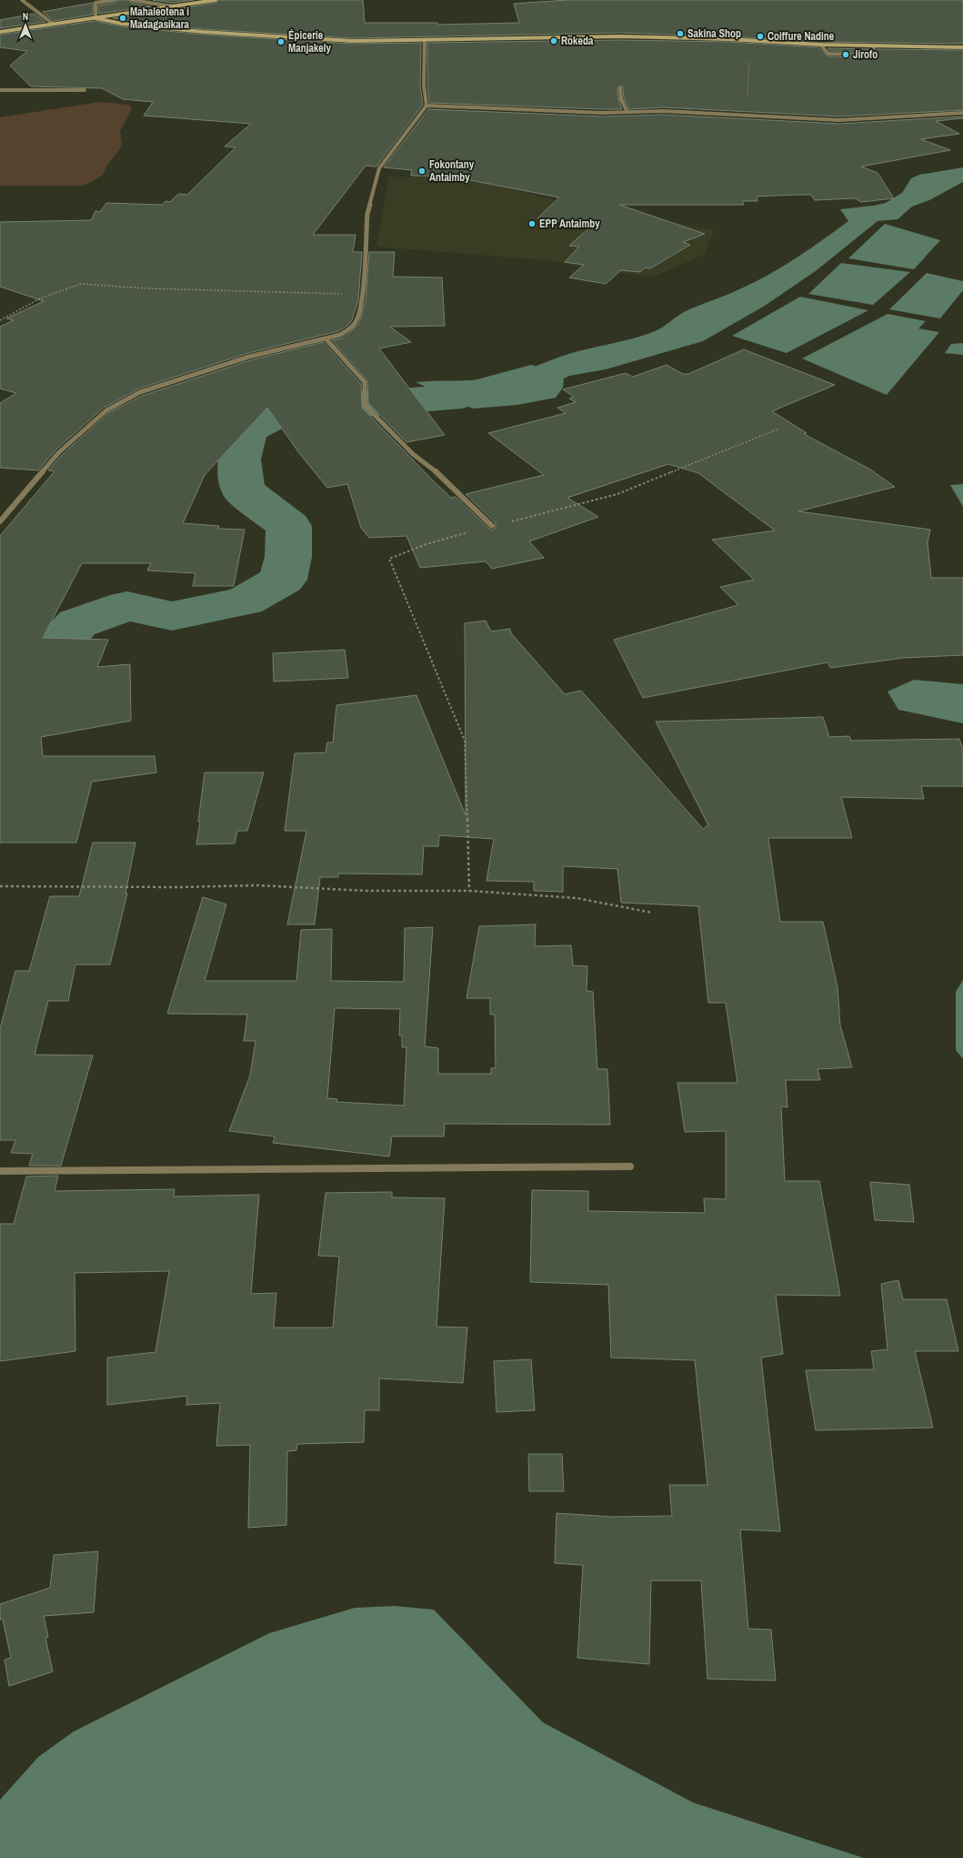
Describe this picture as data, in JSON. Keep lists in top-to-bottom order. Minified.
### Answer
{"places":["Mahaleotena i Madagasikara","Sakina Shop","Coiffure Nadine","Rokeda","Épicerie Manjakely","Jirofo","Fokontany Antaimby","EPP Antaimby"],"north":"top"}
